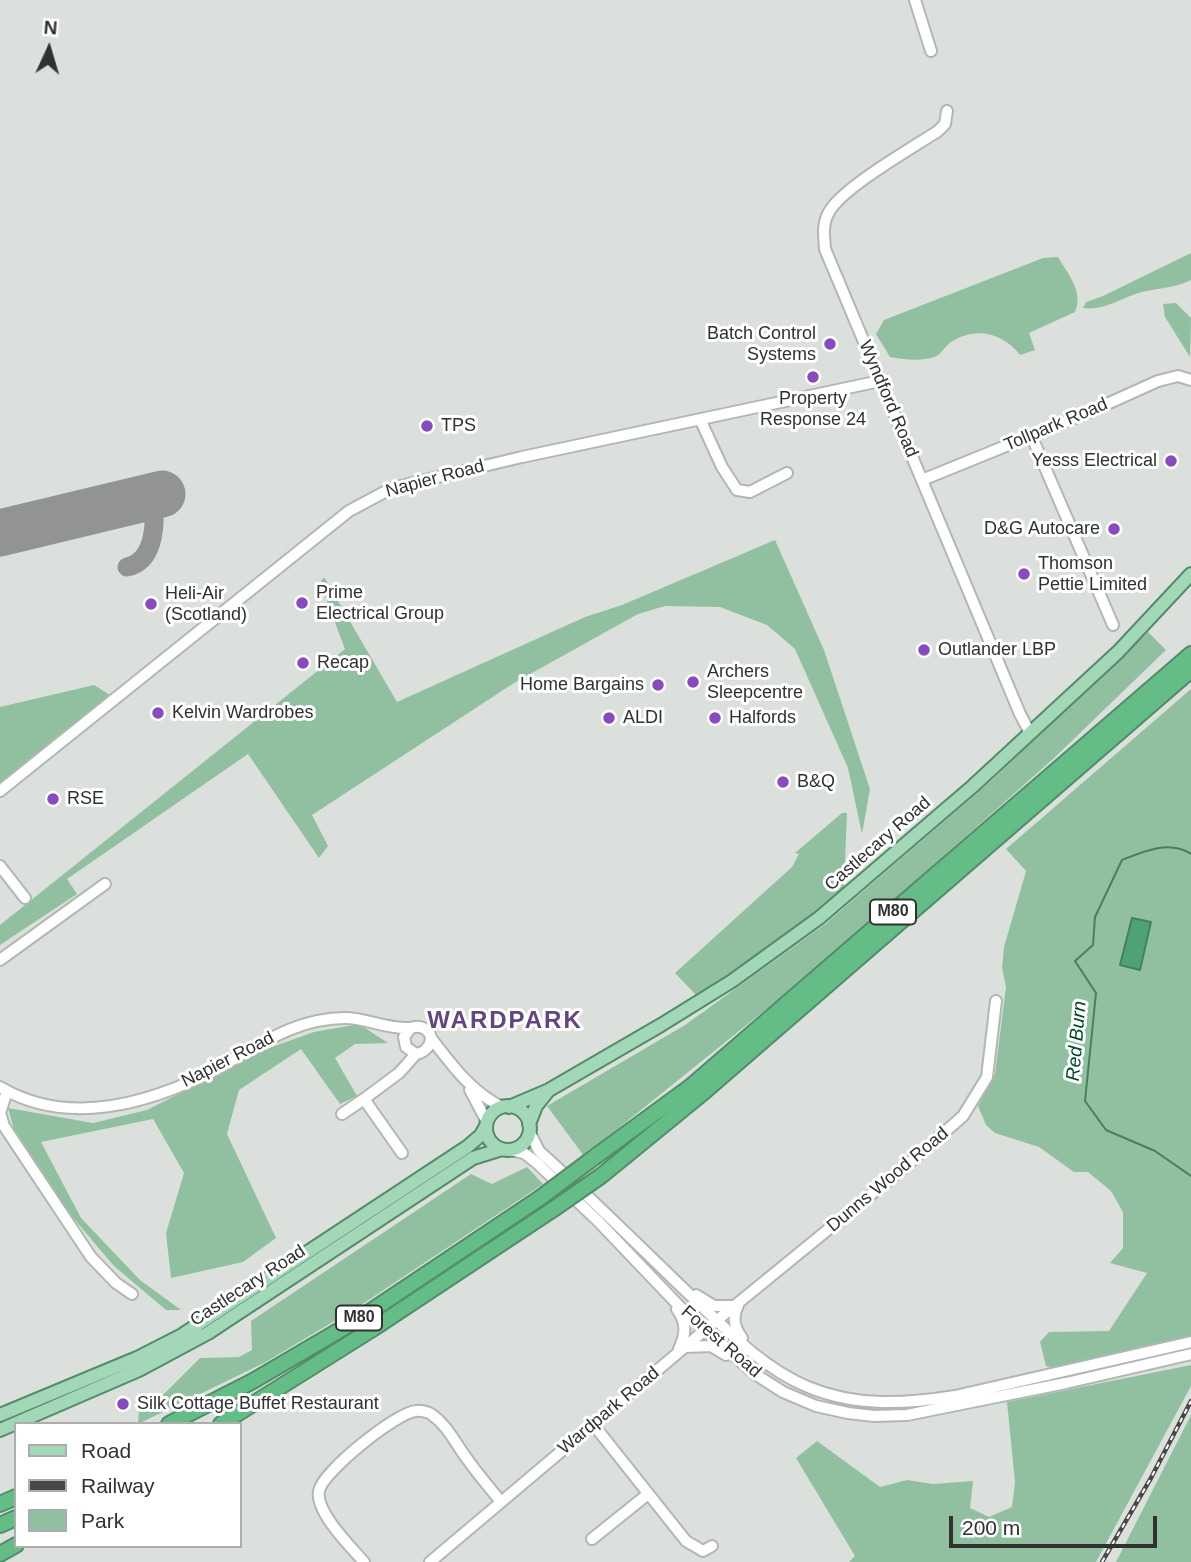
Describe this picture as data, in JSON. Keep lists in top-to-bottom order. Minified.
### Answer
{"streets":{"highway":["M80"],"main road":["Castlecary Road"],"street":["Wyndford Road","Tollpark Road","Napier Road","Dunns Wood Road","Forest Road","Wardpark Road"]},"crossings":[["Wyndford Road","Tollpark Road"],["Wyndford Road","Napier Road"],["Wyndford Road","Castlecary Road"],["Napier Road","Castlecary Road"],["Napier Road","Forest Road"],["Castlecary Road","Forest Road"],["Dunns Wood Road","Forest Road"],["Dunns Wood Road","Wardpark Road"],["Forest Road","Wardpark Road"]],"districts":["WARDPARK"],"water":["Red Burn"],"places":["Batch Control Systems","Property Response 24","TPS","Yesss Electrical","D&G Autocare","Thomson Pettie Limited","Prime Electrical Group","Heli-Air (Scotland)","Outlander LBP","Recap","Archers Sleepcentre","Home Bargains","Kelvin Wardrobes","ALDI","Halfords","B&Q","RSE","Silk Cottage Buffet Restaurant"],"legend":["Road","Railway","Park"],"scale_bar":"200 m","north":"top"}
